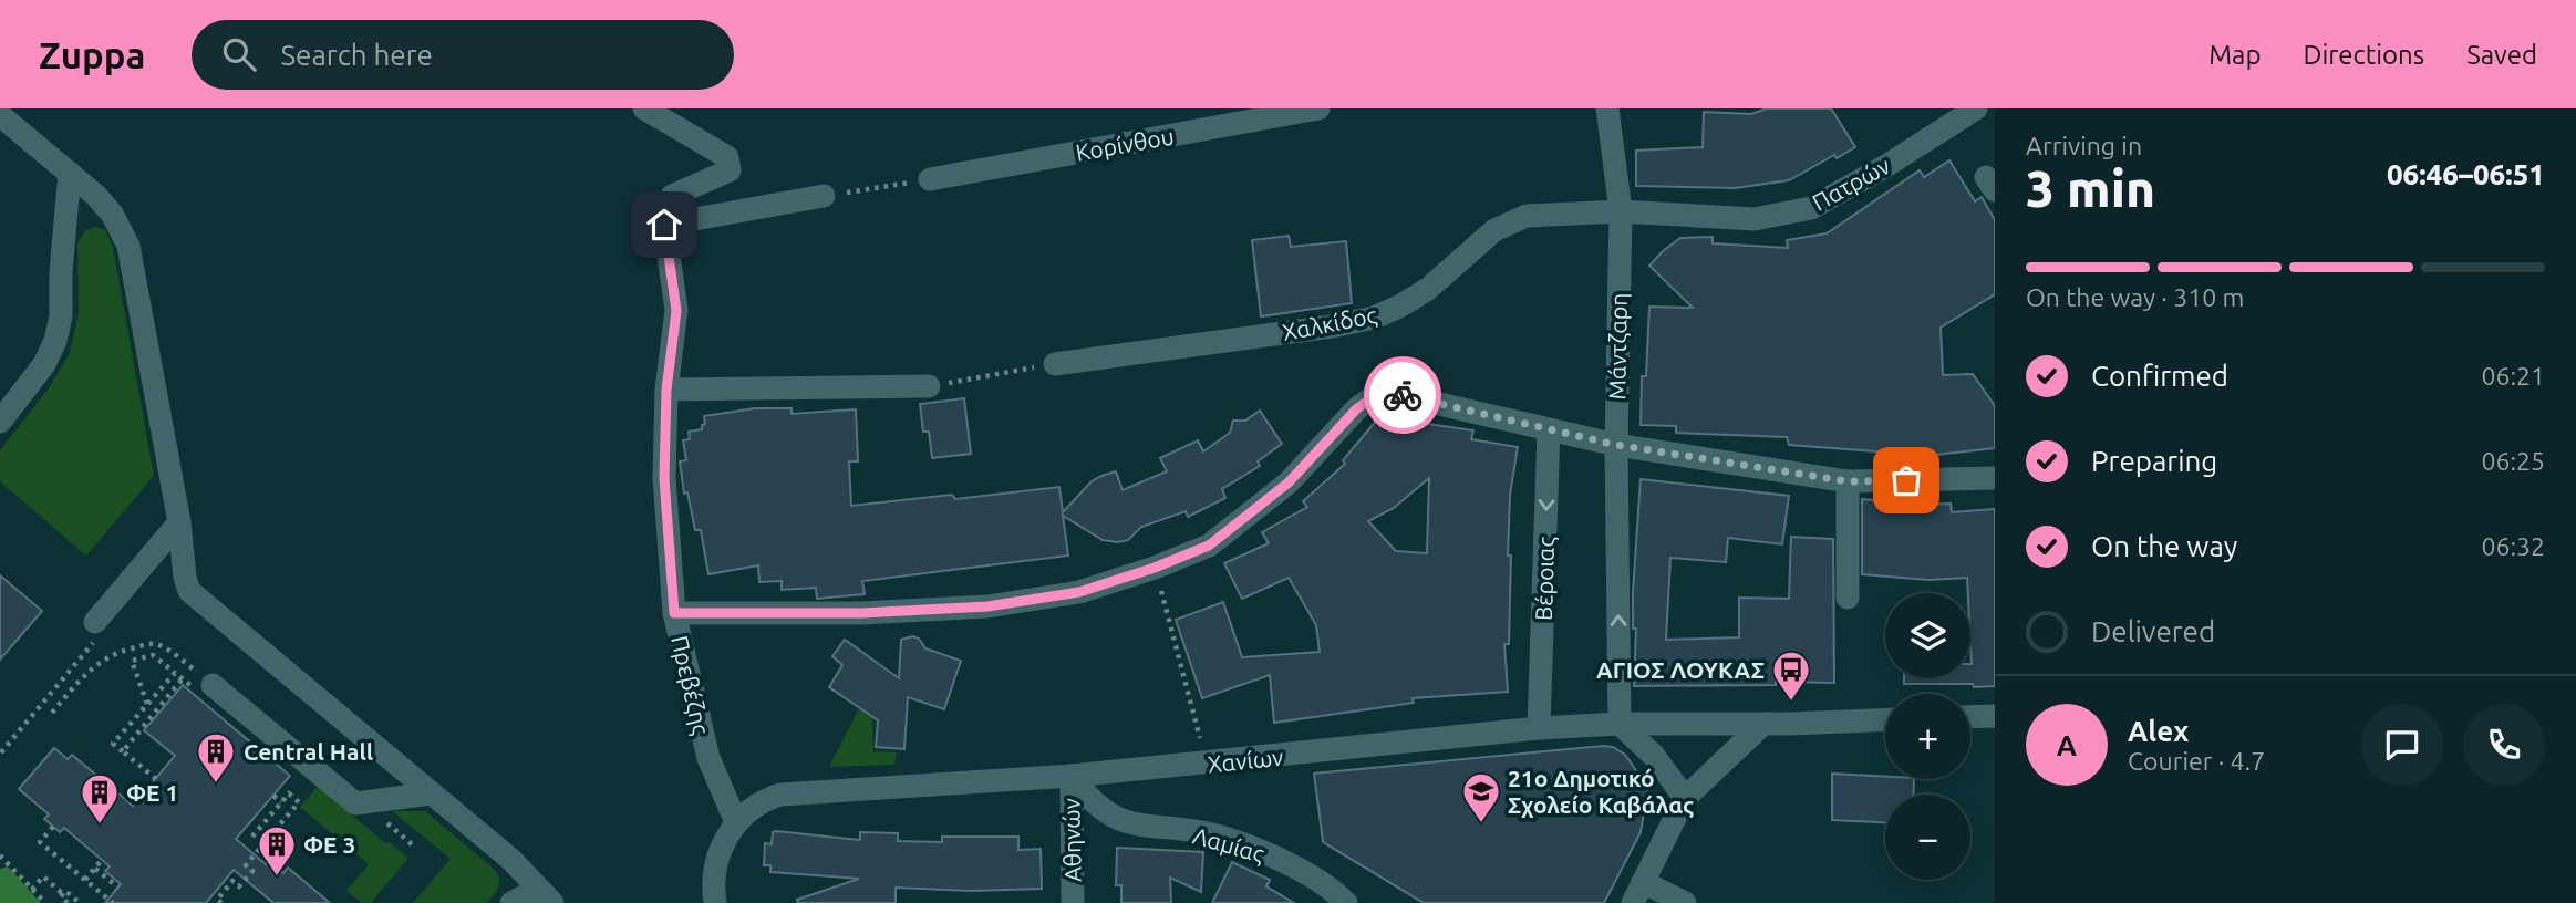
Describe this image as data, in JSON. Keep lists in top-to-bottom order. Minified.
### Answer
{"streets":{"street":["Κορίνθου","Πατρών","Χαλκίδος","Μάντζαρη","Βέροιας","Πρεβέζης","Χανίων","Αθηνών","Λαμίας"]},"crossings":[["Πατρών","Χαλκίδος"],["Πατρών","Μάντζαρη"],["Χαλκίδος","Μάντζαρη"],["Μάντζαρη","Χανίων"],["Βέροιας","Χανίων"],["Πρεβέζης","Χανίων"],["Χανίων","Αθηνών"],["Χανίων","Λαμίας"],["Αθηνών","Λαμίας"]],"one_way":["Μάντζαρη","Βέροιας"],"places":{"bus stop":["ΑΓΙΟΣ ΛΟΥΚΑΣ"],"building":["Central Hall","ΦΕ 1","ΦΕ 3"],"school or university":["21ο Δημοτικό Σχολείο Καβάλας"]},"page":{"header":"Zuppa","search":"Search here","nav":["Map","Directions","Saved"],"heading":["3 min","Arriving in","06:46–06:51"],"panel":["Alex","Courier · 4.7"],"bar":"On the way · 310 m","list":[["Confirmed","06:21"],["Preparing","06:25"],["On the way","06:32"],"Delivered"],"map_buttons":["+","−"],"round":"A"}}
